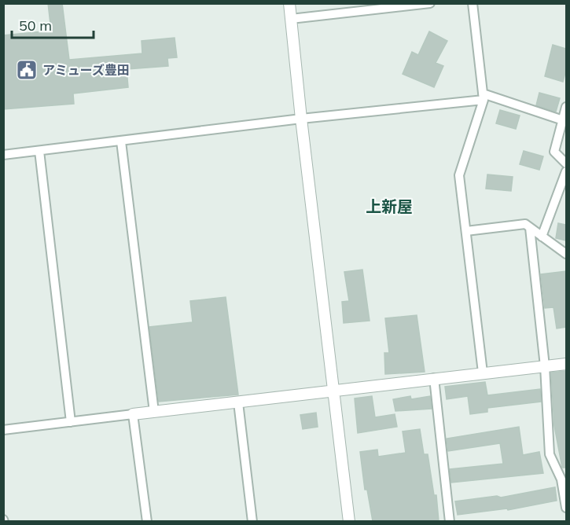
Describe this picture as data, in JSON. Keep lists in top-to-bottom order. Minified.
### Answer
{"districts":["上新屋"],"places":{"public building":["アミューズ豊田"]},"scale_bar":"50 m"}
